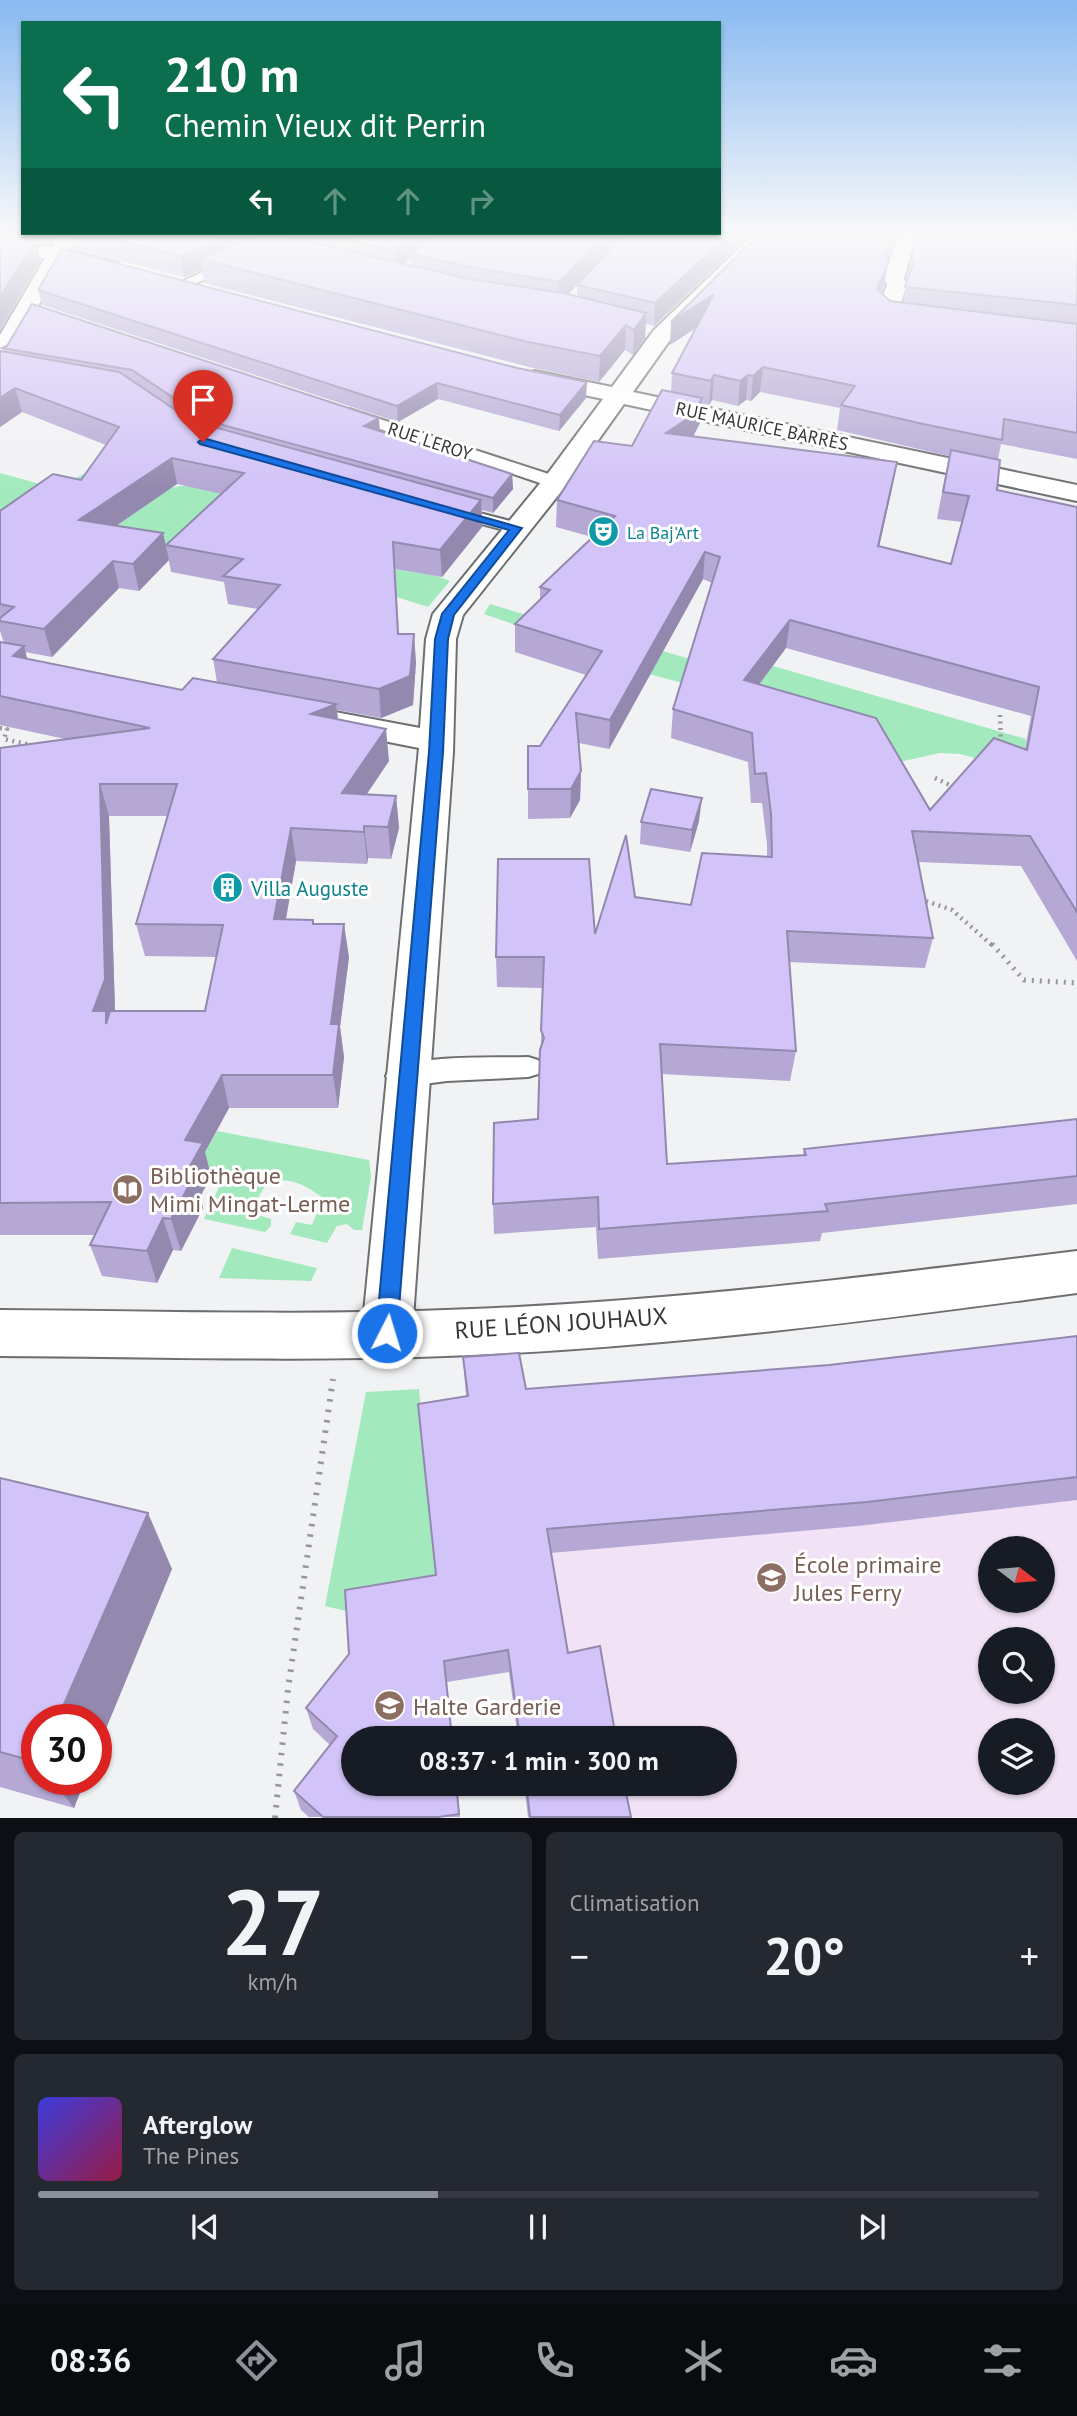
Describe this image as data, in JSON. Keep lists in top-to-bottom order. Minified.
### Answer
{"streets":{"street":["RUE MAURICE BARRÈS","RUE LÉON JOUHAUX"],"lane":["RUE LEROY"]},"places":{"theatre":["La Baj'Art"],"building":["Villa Auguste"],"library":["Bibliothèque Mimi Mingat-Lerme"],"school or university":["École primaire Jules Ferry","Halte Garderie"]},"north":"right","page":{"turn":["210 m","Chemin Vieux dit Perrin"],"limit":"30","trip":"08:37 · 1 min · 300 m","tile":[["27","km/h"],"Climatisation"],"heat":["−","20°","+"],"song":["Afterglow","The Pines"],"tabs":"08:36"}}
